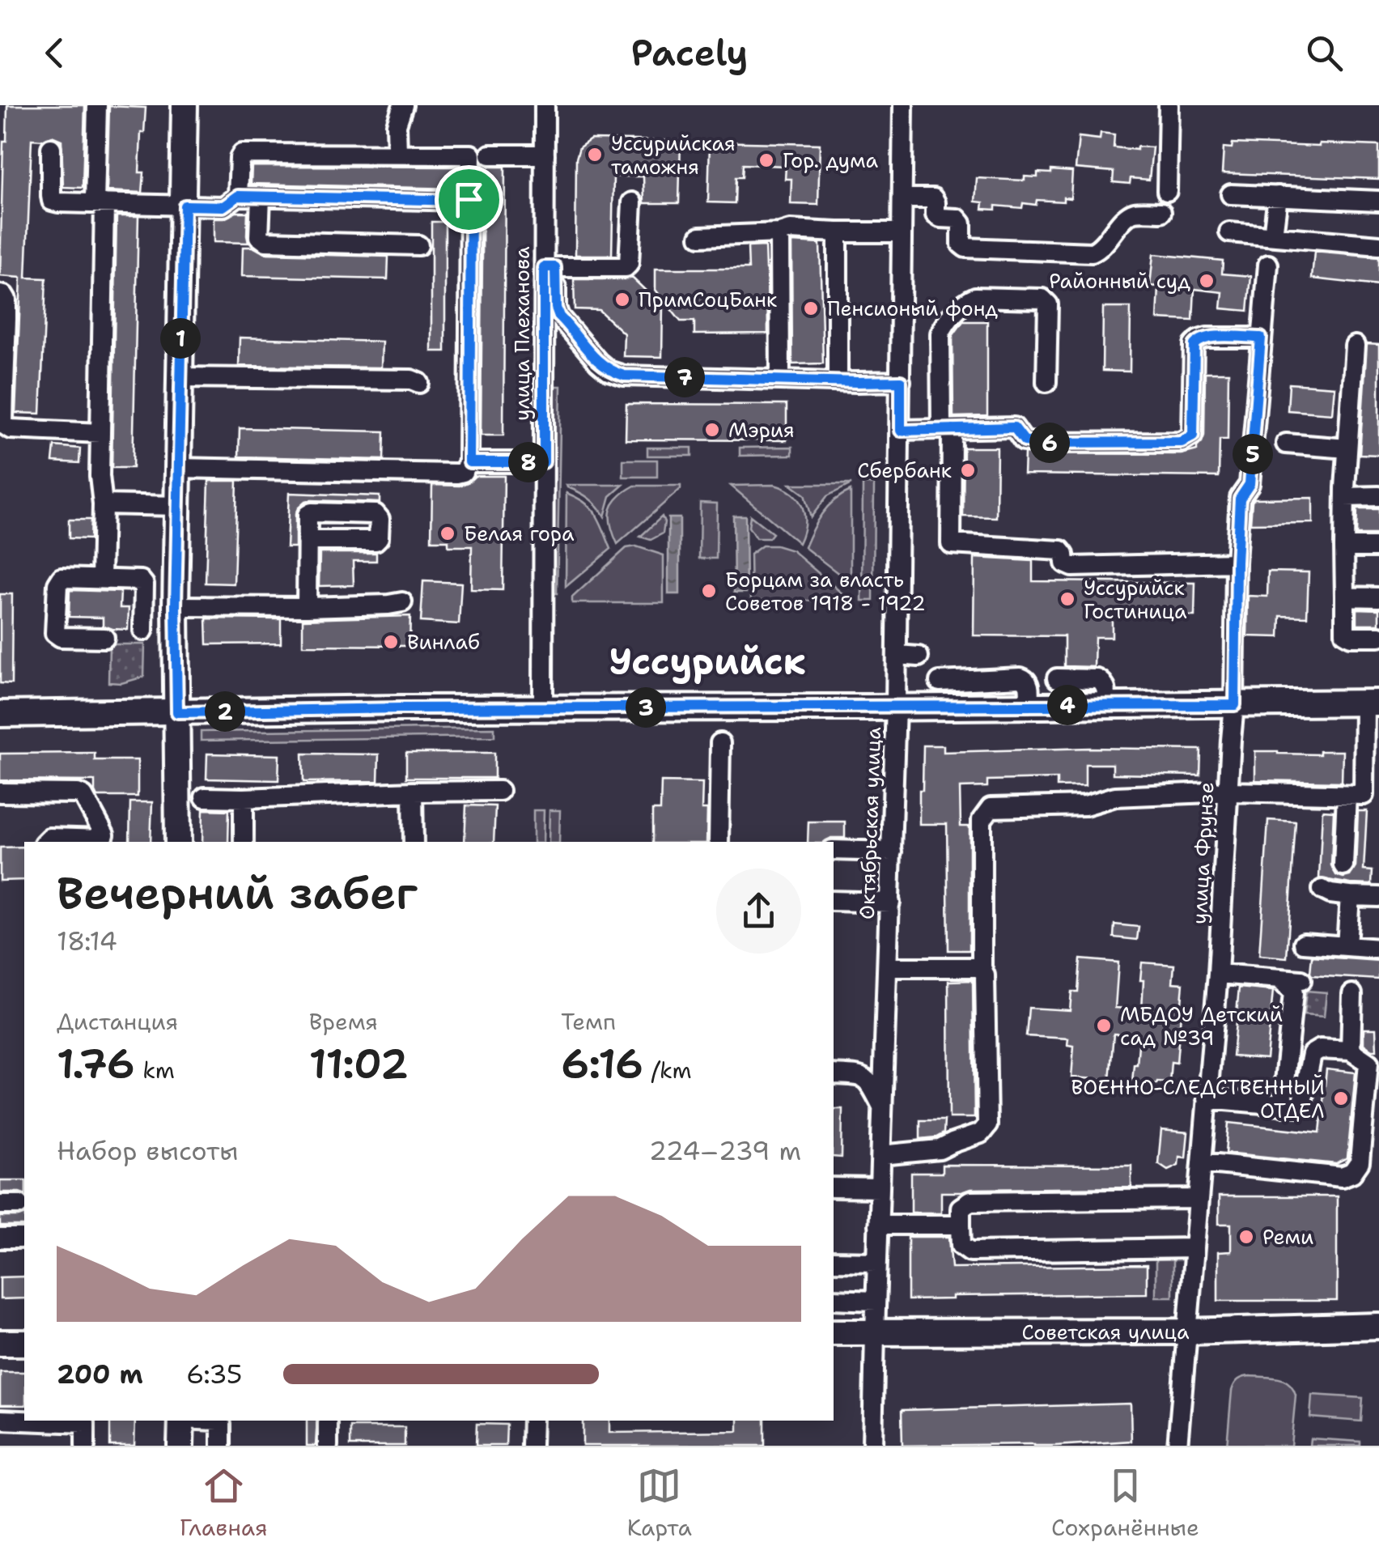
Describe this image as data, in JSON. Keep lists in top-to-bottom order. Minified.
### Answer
{"streets":{"main road":["Советская улица"],"street":["улица Плеханова","Октябрьская улица","улица Фрунзе"]},"crossings":[["Октябрьская улица","Советская улица"],["улица Фрунзе","Советская улица"]],"districts":["Уссурийск"],"places":["Уссурийская таможня","Гор. дума","Районный суд","ПримСоцБанк","Пенсионый фонд","Мэрия","Сбербанк","Белая гора","Борцам за власть Советов 1918 - 1922","Уссурийск Гостиница","Винлаб","МБДОУ Детский сад №39","ВОЕННО-СЛЕДСТВЕННЫЙ ОТДЕЛ","Реми"],"page":{"header":"Pacely","pins":["1","7","6","5","8","4","3","2"],"heading":["Вечерний забег","18:14"],"stats":[["Дистанция","1.76 km"],["Время","11:02"],["Темп","6:16 /km"]],"chart":["Набор высоты","224–239 m"],"list":[{"name":"200 m","note":"6:35"}],"tabs":["Главная","Карта","Сохранённые"]}}
